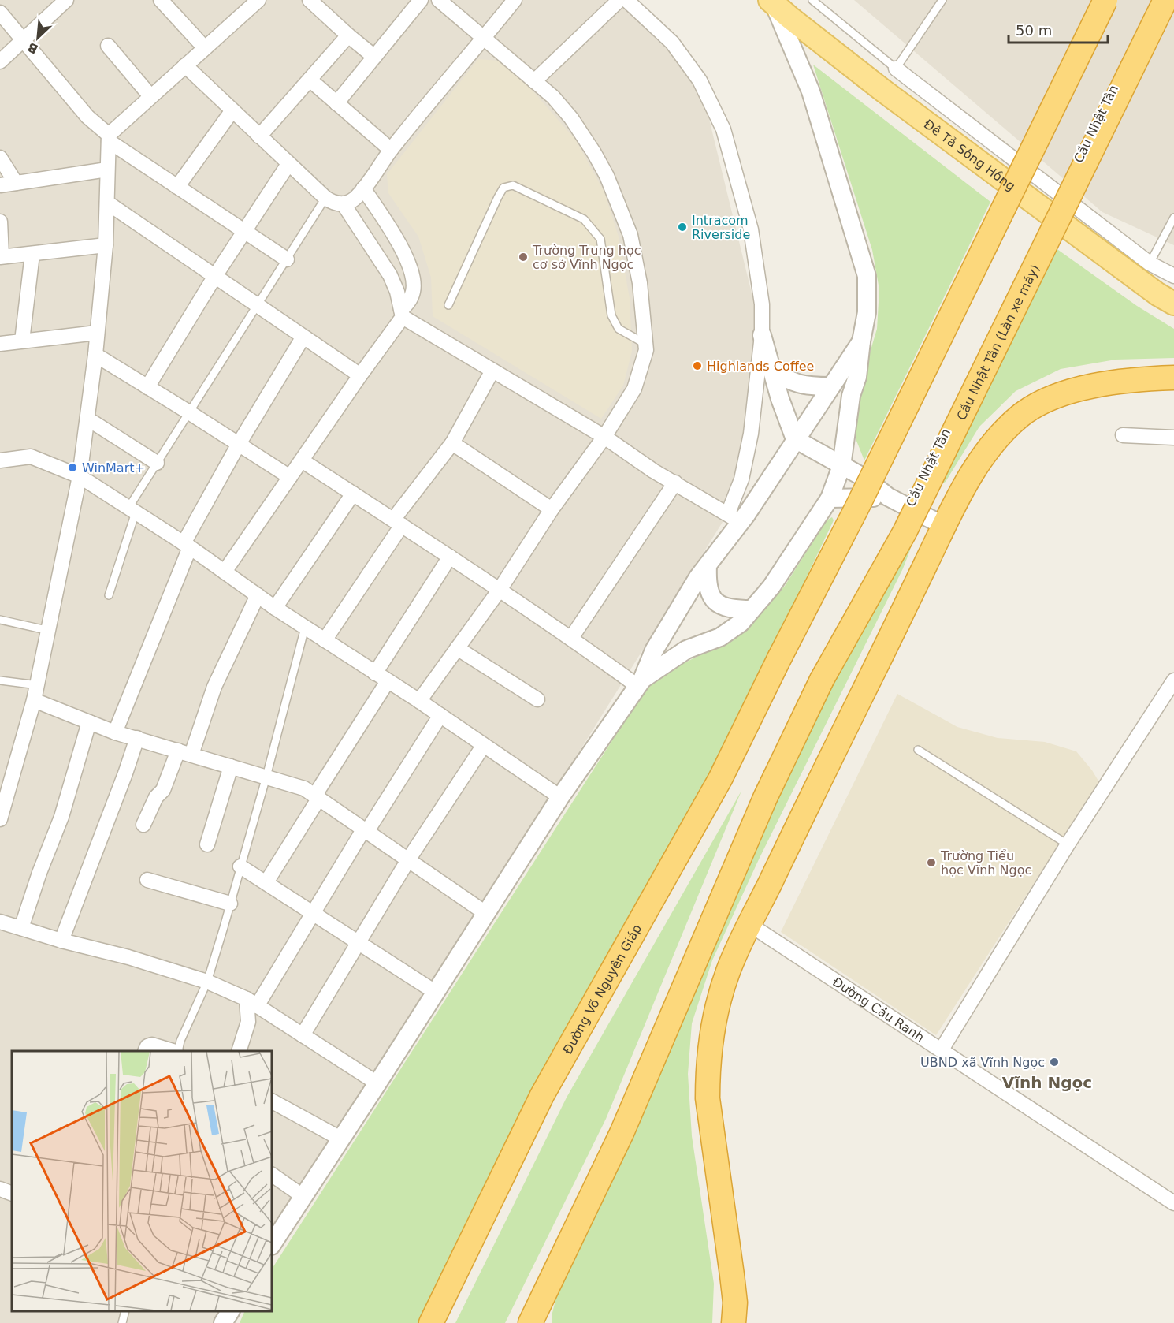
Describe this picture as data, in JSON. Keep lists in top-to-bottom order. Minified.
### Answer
{"streets":{"highway":["Cầu Nhật Tân","Cầu Nhật Tân (Làn xe máy)","Đường Võ Nguyên Giáp"],"main road":["Đê Tả Sông Hồng"],"street":["Đường Cầu Ranh"]},"crossings":[["Cầu Nhật Tân","Cầu Nhật Tân (Làn xe máy)"]],"districts":["Vĩnh Ngọc"],"places":["Intracom Riverside","Trường Trung học cơ sở Vĩnh Ngọc","Highlands Coffee","WinMart+","Trường Tiểu học Vĩnh Ngọc","UBND xã Vĩnh Ngọc"],"scale_bar":"50 m","north":"bottom left"}
